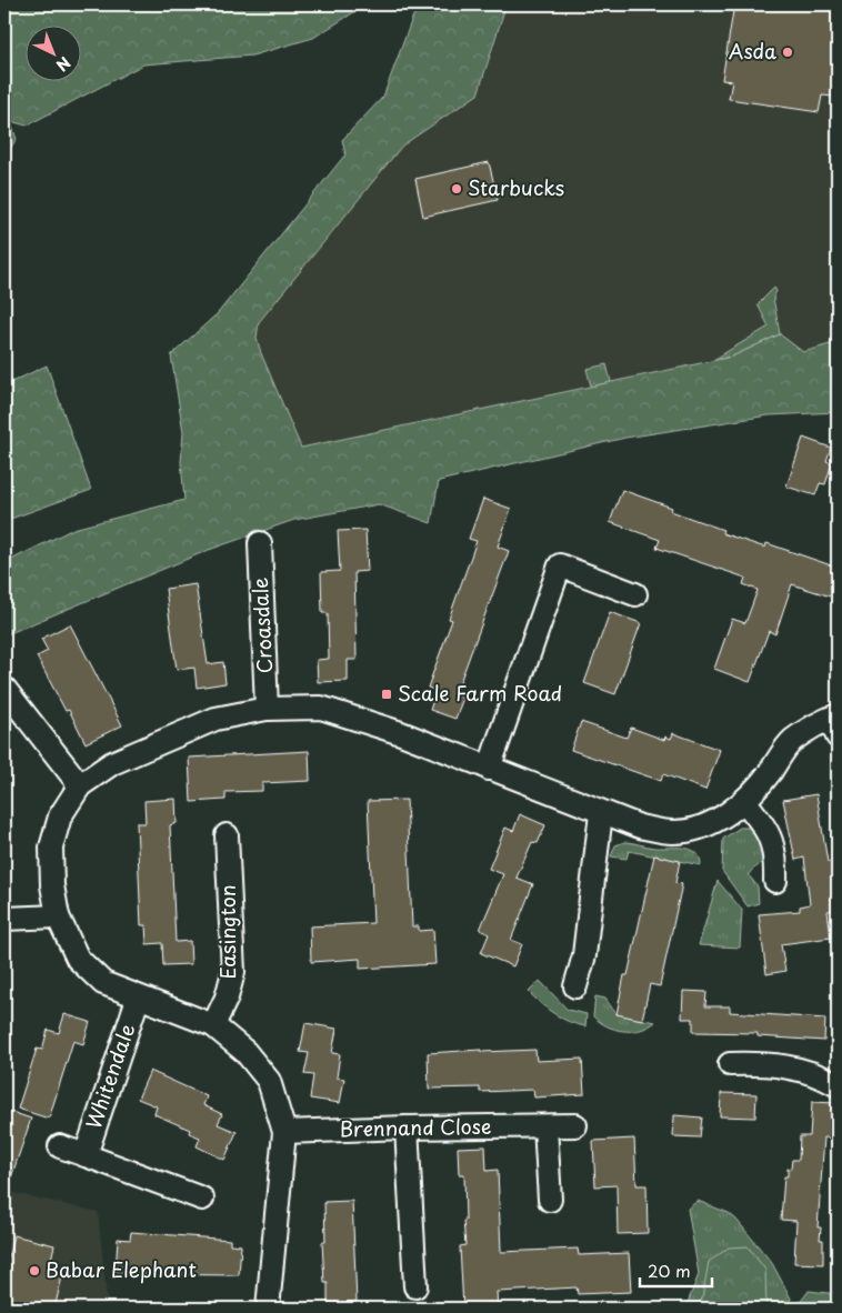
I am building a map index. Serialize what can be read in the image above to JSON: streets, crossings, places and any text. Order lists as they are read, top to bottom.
{
  "streets": {
    "street": [
      "Croasdale",
      "Easington",
      "Whitendale",
      "Brennand Close"
    ]
  },
  "places": {
    "other": ["Asda", "Starbucks", "Babar Elephant"],
    "transit": ["Scale Farm Road"]
  },
  "scale_bar": "20 m",
  "north": "bottom right"
}
